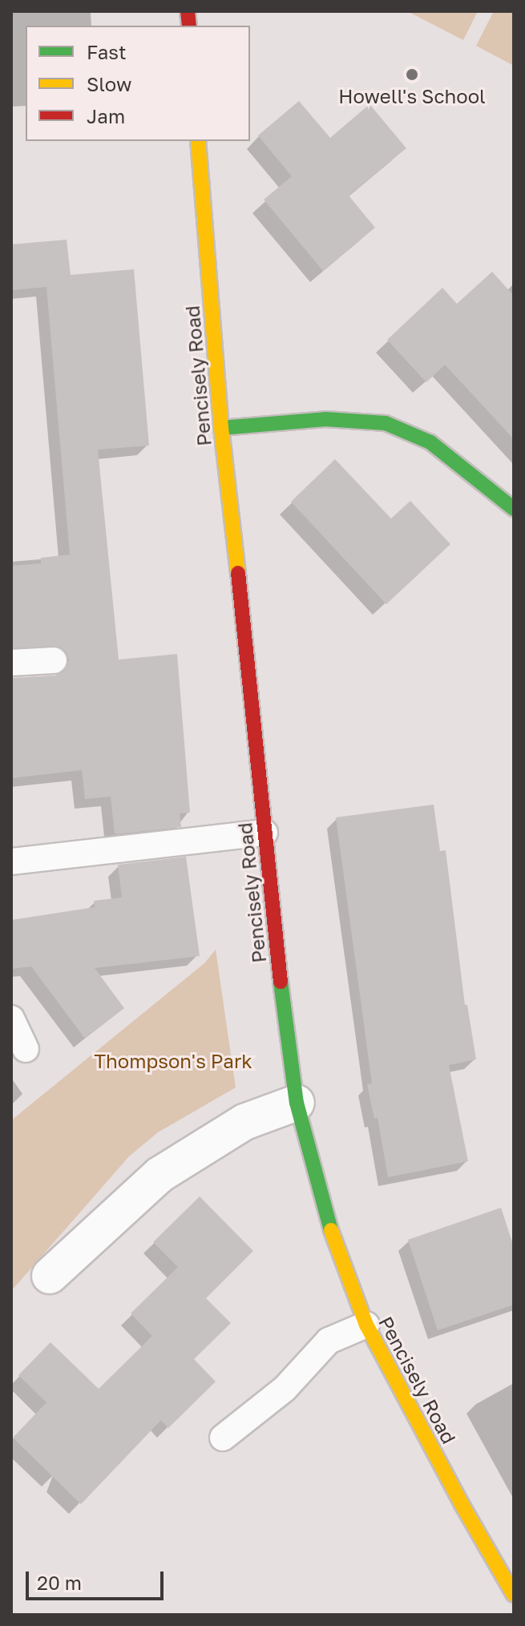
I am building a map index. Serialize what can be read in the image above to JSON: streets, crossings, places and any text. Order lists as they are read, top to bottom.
{
  "streets": {
    "main road": ["Pencisely Road"]
  },
  "parks": ["Thompson's Park"],
  "places": ["Howell's School"],
  "legend": ["Fast", "Slow", "Jam"],
  "scale_bar": "20 m"
}
